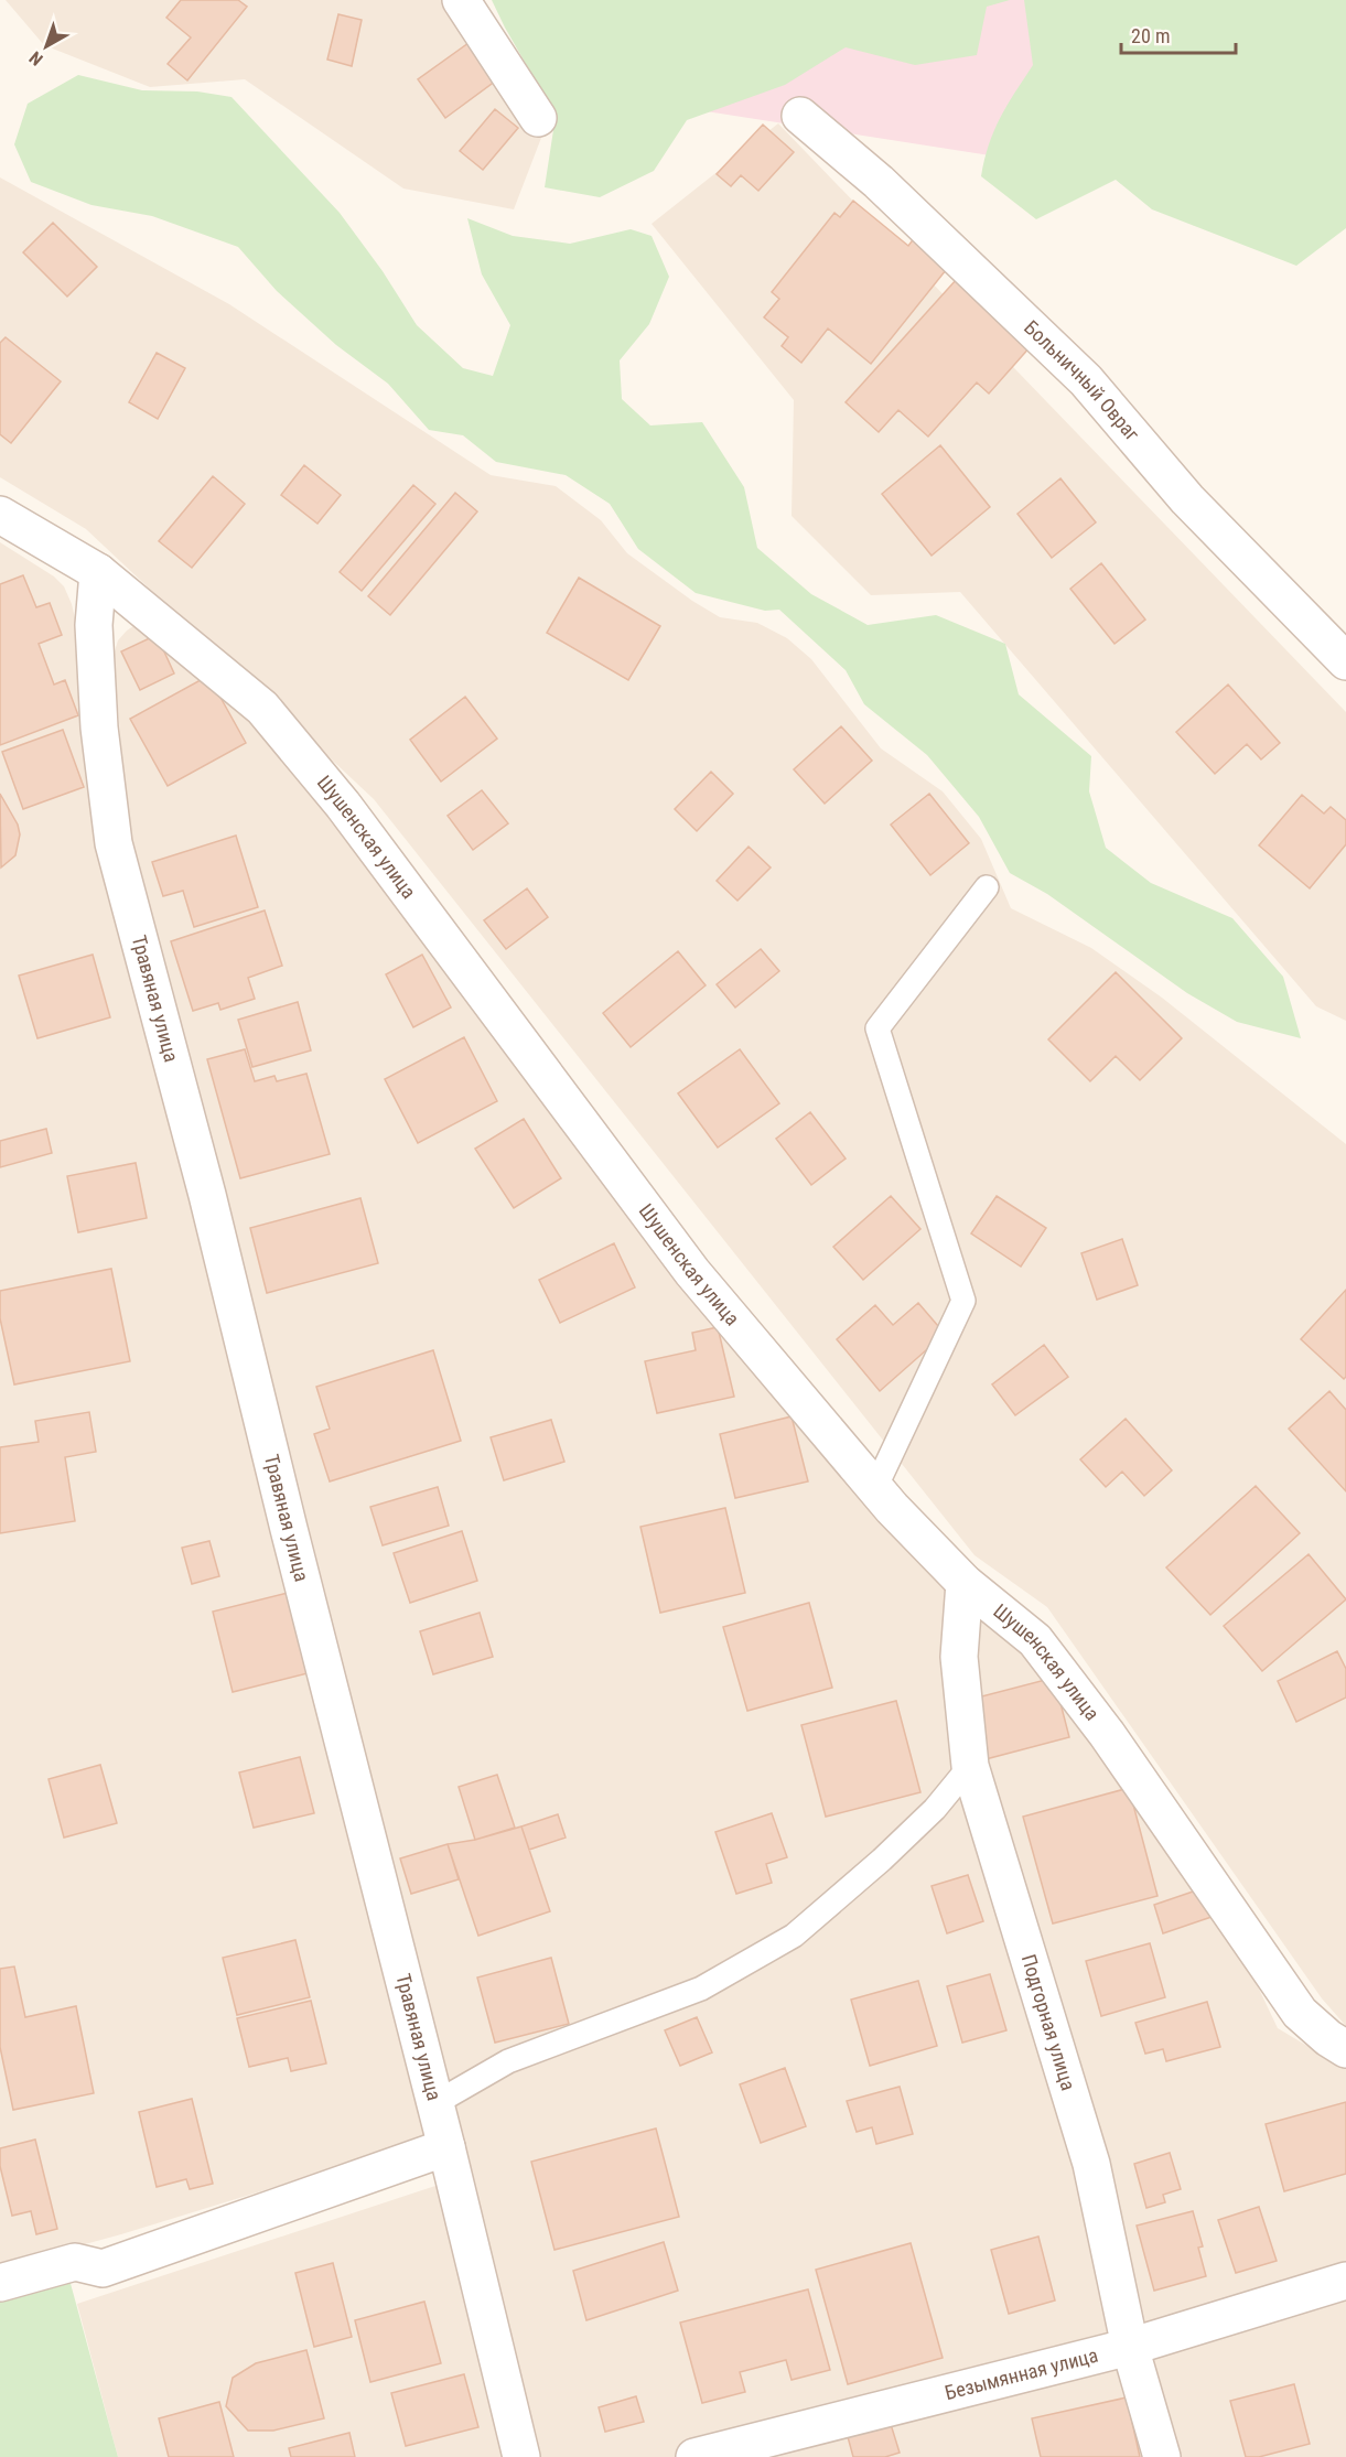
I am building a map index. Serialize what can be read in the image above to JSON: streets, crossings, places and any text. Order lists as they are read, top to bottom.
{
  "streets": {
    "street": [
      "Больничный Овраг",
      "Шушенская улица",
      "Травяная улица",
      "Подгорная улица",
      "Безымянная улица"
    ]
  },
  "crossings": [
    ["Шушенская улица", "Травяная улица"],
    ["Шушенская улица", "Подгорная улица"],
    ["Подгорная улица", "Безымянная улица"]
  ],
  "scale_bar": "20 m",
  "north": "bottom left"
}
